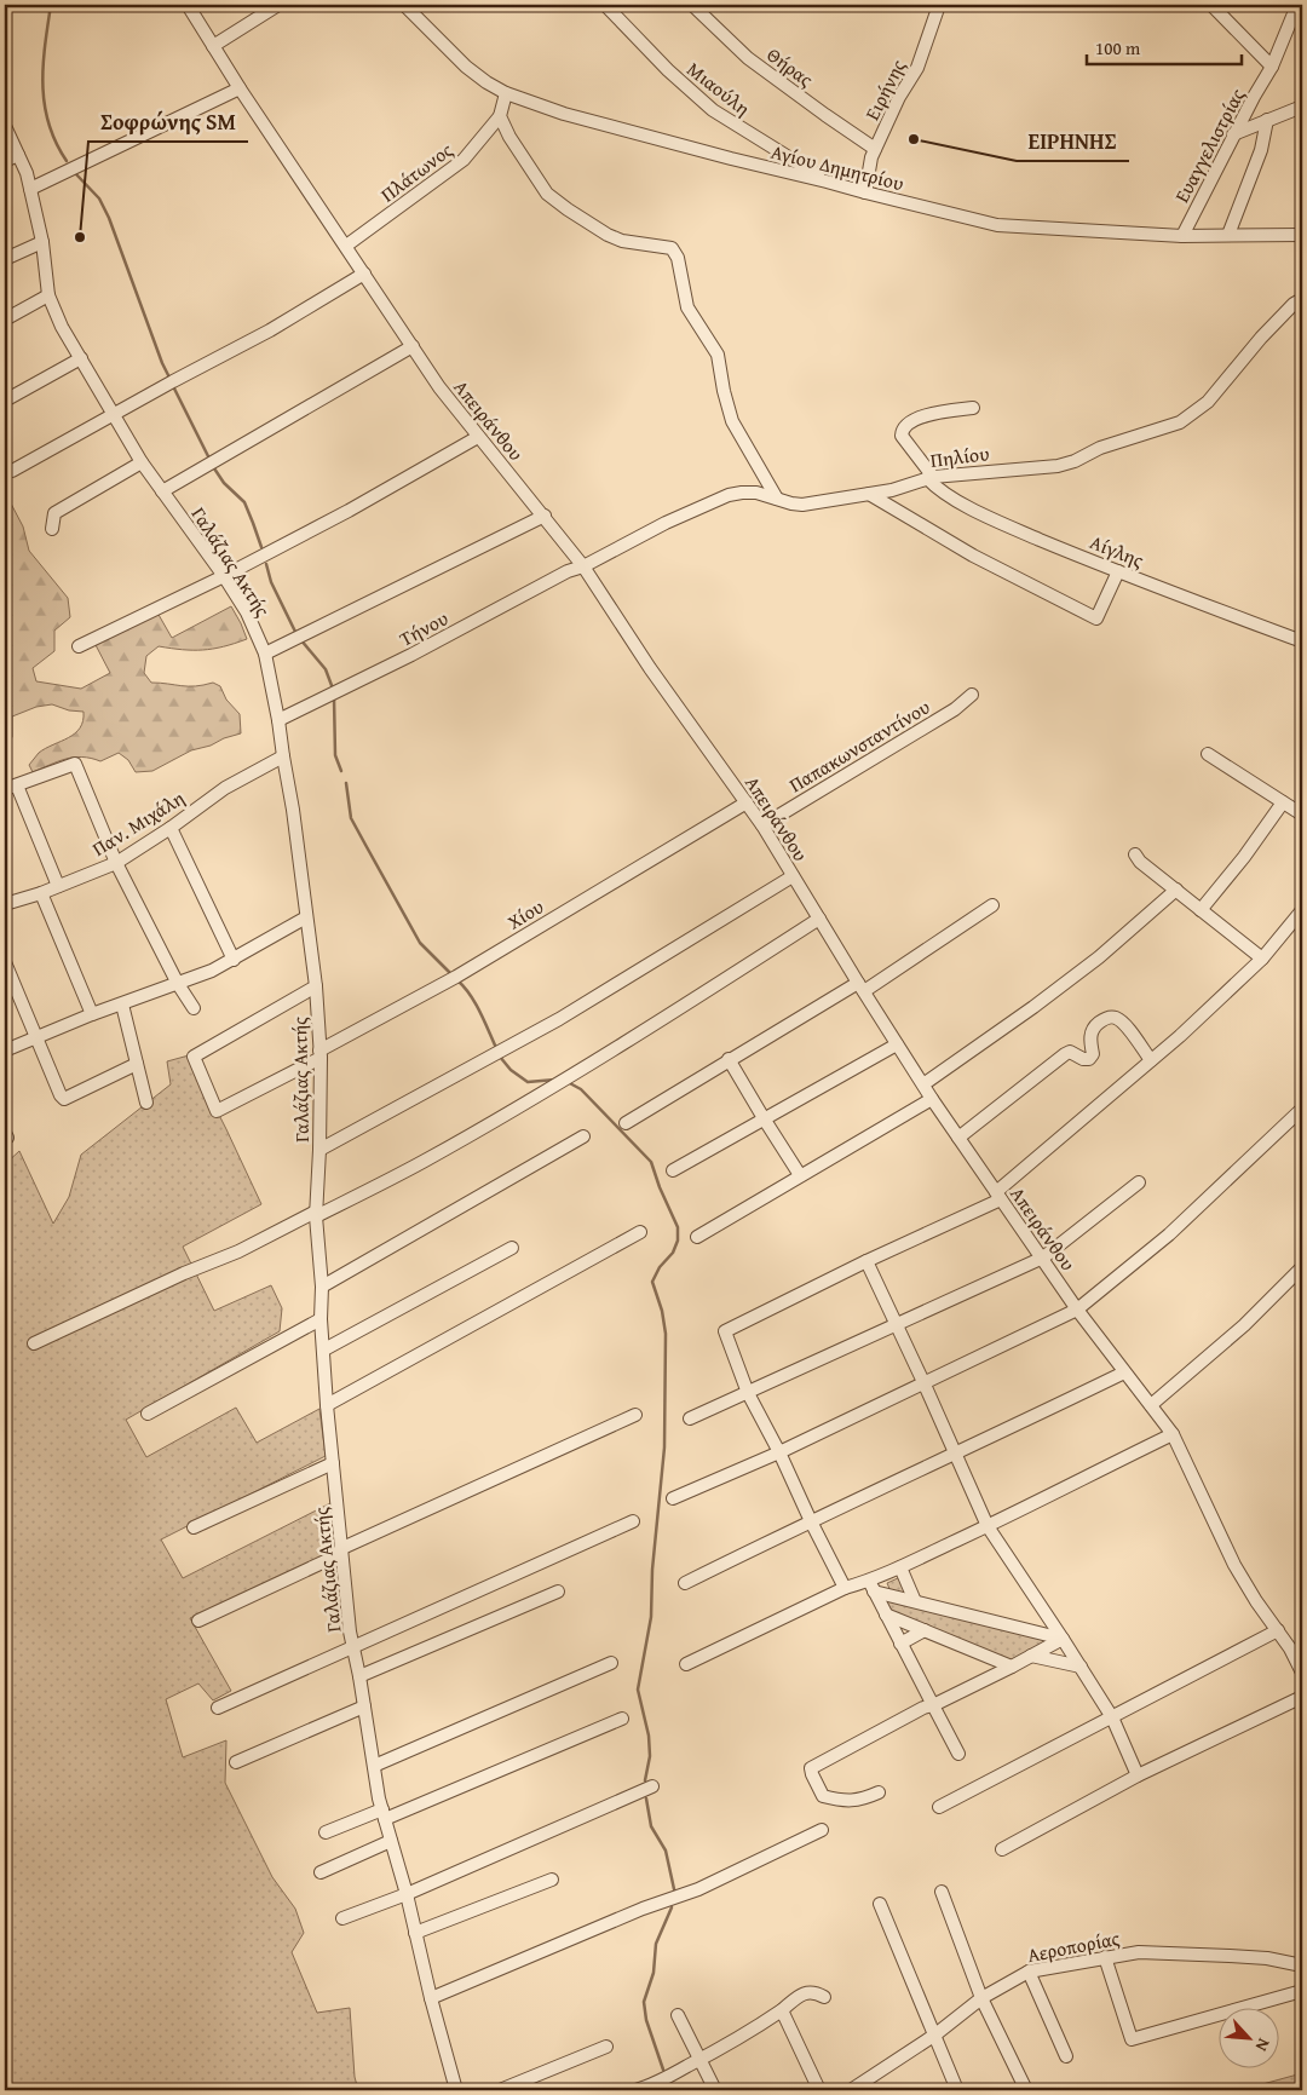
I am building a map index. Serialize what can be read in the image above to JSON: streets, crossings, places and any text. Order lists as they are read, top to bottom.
{
  "streets": {
    "street": [
      "Θήρας",
      "Μιαούλη",
      "Ειρήνης",
      "Ευαγγελιστρίας",
      "Αγίου Δημητρίου",
      "Πλάτωνος",
      "Απειράνθου",
      "Πηλίου",
      "Αίγλης",
      "Γαλάζιας Ακτής",
      "Τήνου",
      "Παπακωνσταντίνου",
      "Παν. Μιχάλη",
      "Χίου",
      "Αεροπορίας"
    ]
  },
  "crossings": [
    ["Θήρας", "Ειρήνης"],
    ["Μιαούλη", "Αγίου Δημητρίου"],
    ["Ειρήνης", "Αγίου Δημητρίου"],
    ["Ευαγγελιστρίας", "Αγίου Δημητρίου"],
    ["Πλάτωνος", "Απειράνθου"],
    ["Απειράνθου", "Πηλίου"],
    ["Απειράνθου", "Τήνου"],
    ["Απειράνθου", "Παπακωνσταντίνου"],
    ["Απειράνθου", "Χίου"],
    ["Πηλίου", "Αίγλης"],
    ["Πηλίου", "Τήνου"],
    ["Γαλάζιας Ακτής", "Τήνου"],
    ["Γαλάζιας Ακτής", "Παν. Μιχάλη"],
    ["Γαλάζιας Ακτής", "Χίου"]
  ],
  "places": ["ΕΙΡΗΝΗΣ", "Σοφρώνης SM"],
  "scale_bar": "100 m",
  "north": "bottom right"
}
